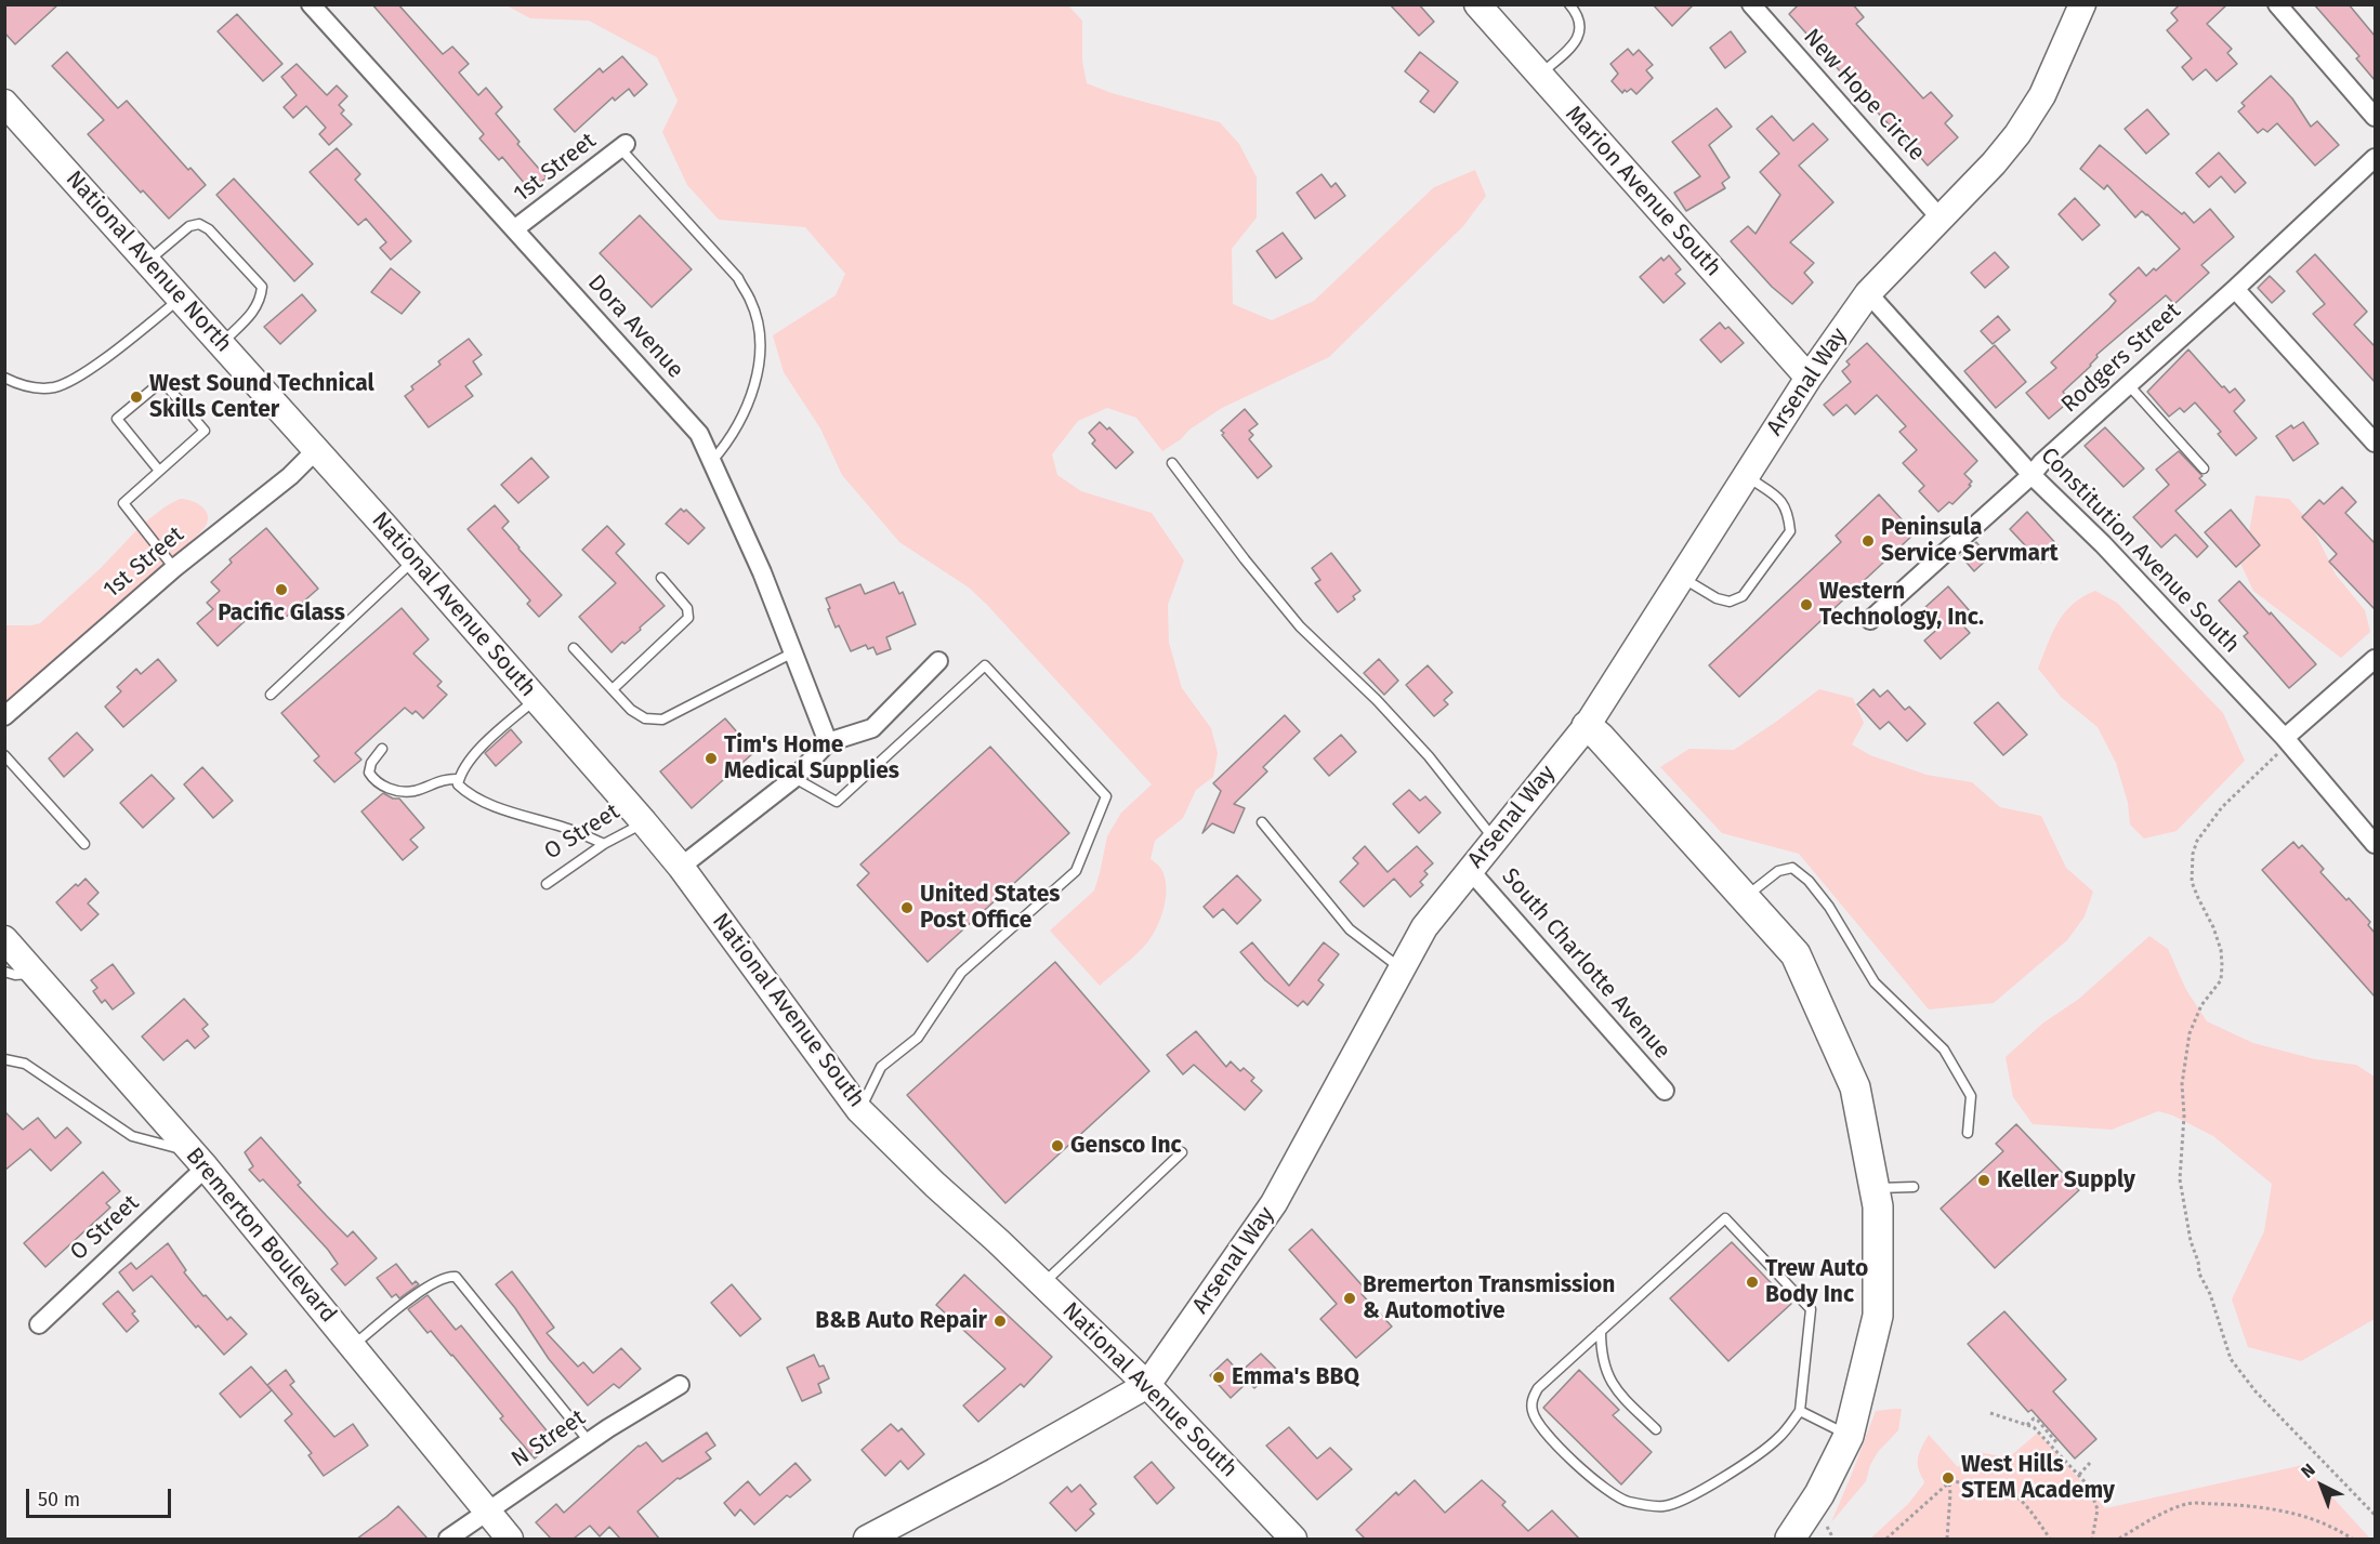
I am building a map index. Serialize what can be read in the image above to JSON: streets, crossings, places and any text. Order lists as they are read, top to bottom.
{
  "streets": {
    "main road": [
      "Marion Avenue South",
      "National Avenue North",
      "Arsenal Way",
      "National Avenue South",
      "Bremerton Boulevard"
    ],
    "street": [
      "New Hope Circle",
      "1st Street",
      "Dora Avenue",
      "Rodgers Street",
      "Constitution Avenue South",
      "O Street",
      "South Charlotte Avenue",
      "N Street"
    ]
  },
  "crossings": [
    ["New Hope Circle", "Arsenal Way"],
    ["1st Street", "National Avenue North"],
    ["1st Street", "Dora Avenue"],
    ["1st Street", "National Avenue South"],
    ["Marion Avenue South", "Arsenal Way"],
    ["National Avenue North", "National Avenue South"],
    ["Rodgers Street", "Constitution Avenue South"],
    ["Arsenal Way", "Constitution Avenue South"],
    ["Arsenal Way", "National Avenue South"],
    ["Arsenal Way", "South Charlotte Avenue"],
    ["National Avenue South", "O Street"],
    ["O Street", "Bremerton Boulevard"],
    ["Bremerton Boulevard", "N Street"]
  ],
  "places": [
    "West Sound Technical Skills Center",
    "Peninsula Service Servmart",
    "Pacific Glass",
    "Western Technology, Inc.",
    "Tim's Home Medical Supplies",
    "United States Post Office",
    "Gensco Inc",
    "Keller Supply",
    "Trew Auto Body Inc",
    "Bremerton Transmission & Automotive",
    "B&B Auto Repair",
    "Emma's BBQ",
    "West Hills STEM Academy"
  ],
  "scale_bar": "50 m",
  "north": "top left"
}
